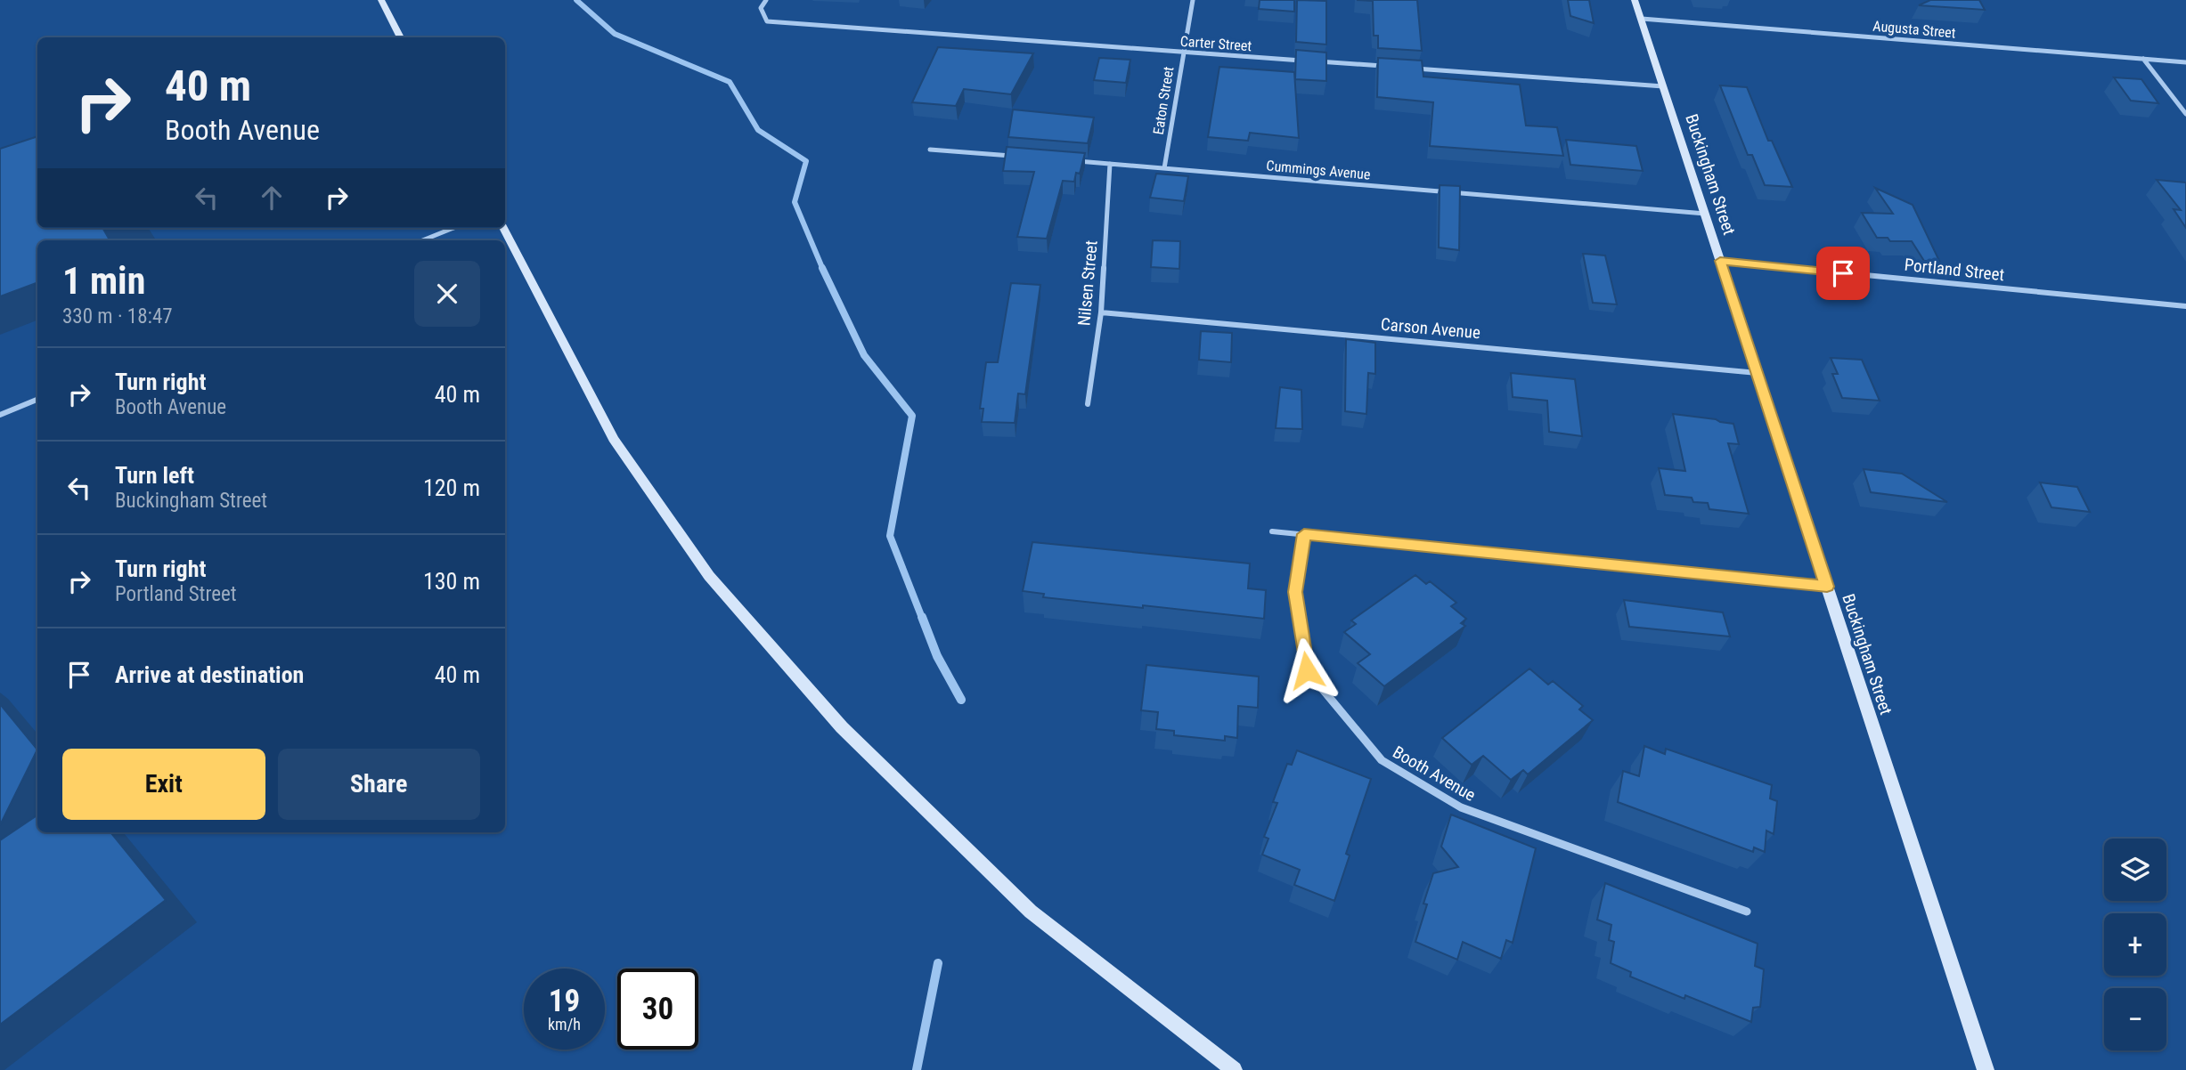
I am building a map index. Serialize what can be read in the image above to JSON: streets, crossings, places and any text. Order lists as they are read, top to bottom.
{
  "streets": {
    "main road": ["Buckingham Street"],
    "street": [
      "Augusta Street",
      "Carter Street",
      "Eaton Street",
      "Cummings Avenue",
      "Portland Street",
      "Nilsen Street",
      "Carson Avenue",
      "Booth Avenue"
    ]
  },
  "crossings": [
    ["Augusta Street", "Buckingham Street"],
    ["Carter Street", "Eaton Street"],
    ["Eaton Street", "Cummings Avenue"],
    ["Cummings Avenue", "Buckingham Street"],
    ["Cummings Avenue", "Nilsen Street"],
    ["Buckingham Street", "Portland Street"],
    ["Buckingham Street", "Carson Avenue"],
    ["Nilsen Street", "Carson Avenue"]
  ],
  "page": {
    "turn": ["40 m", "Booth Avenue"],
    "heading": ["1 min", "330 m · 18:47"],
    "list": [
      {
        "name": "Turn right",
        "note": "Booth Avenue",
        "value": "40 m"
      },
      {
        "name": "Turn left",
        "note": "Buckingham Street",
        "value": "120 m"
      },
      {
        "name": "Turn right",
        "note": "Portland Street",
        "value": "130 m"
      },
      {
        "name": "Arrive at destination",
        "value": "40 m"
      }
    ],
    "buttons": ["Exit", "Share"],
    "map_buttons": ["+", "−"],
    "speed": "19 km/h",
    "limit": "30"
  }
}
